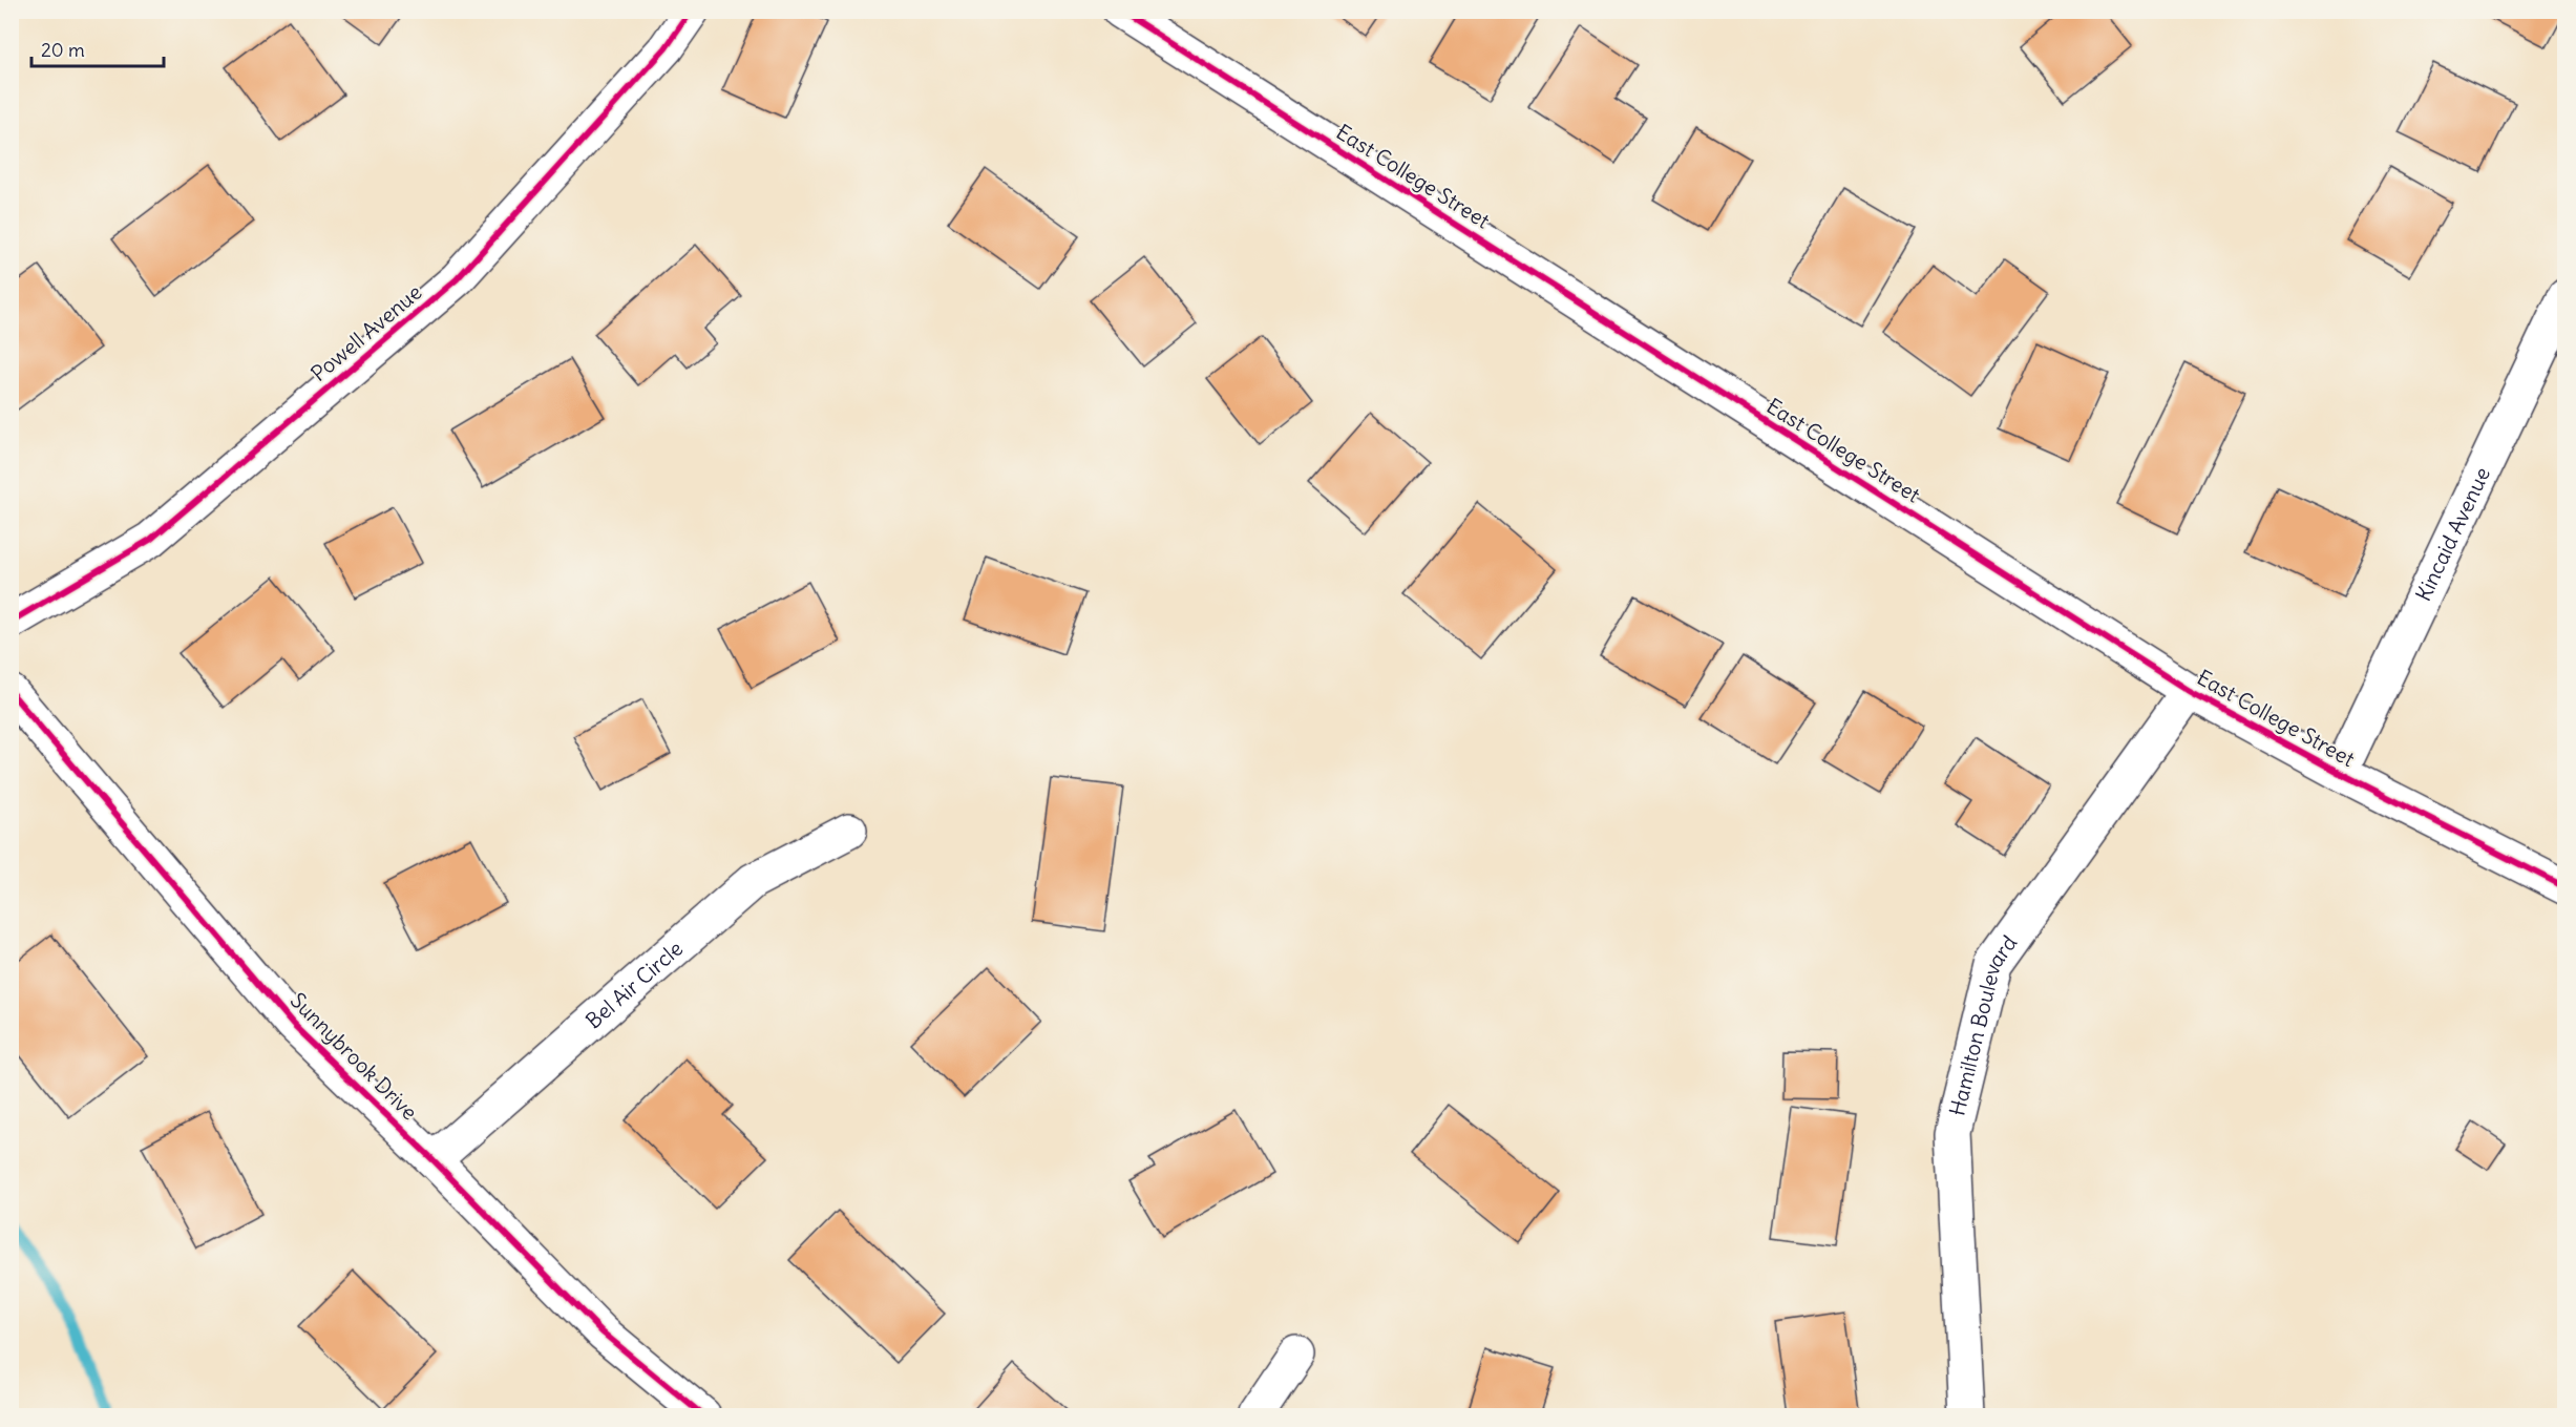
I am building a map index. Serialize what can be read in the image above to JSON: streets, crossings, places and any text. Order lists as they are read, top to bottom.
{
  "streets": {
    "street": [
      "East College Street",
      "Powell Avenue",
      "Kincaid Avenue",
      "Bel Air Circle",
      "Hamilton Boulevard",
      "Sunnybrook Drive"
    ]
  },
  "crossings": [
    ["East College Street", "Kincaid Avenue"],
    ["East College Street", "Hamilton Boulevard"],
    ["Bel Air Circle", "Sunnybrook Drive"]
  ],
  "scale_bar": "20 m"
}
